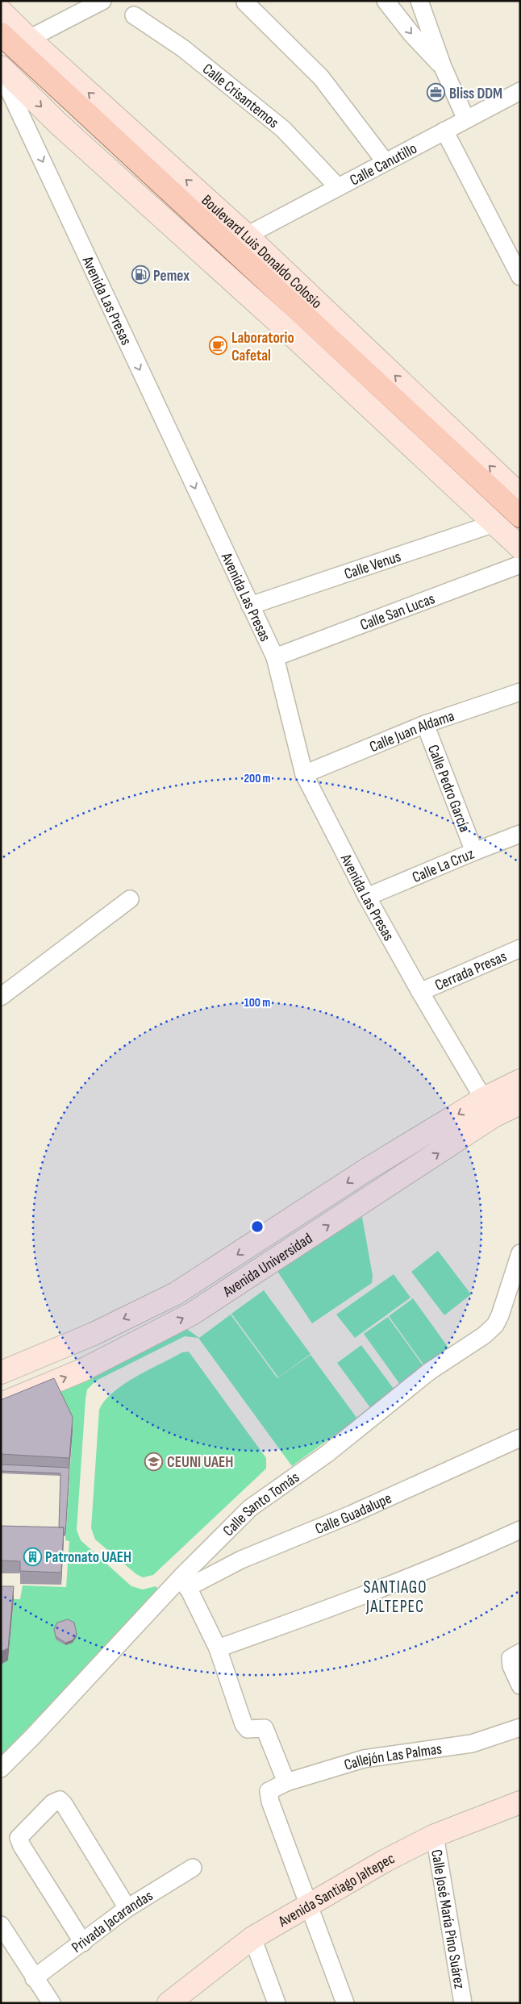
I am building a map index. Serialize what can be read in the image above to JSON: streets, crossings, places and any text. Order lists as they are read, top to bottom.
{
  "streets": {
    "street": [
      "Calle Crisantemos",
      "Calle Canutillo",
      "Boulevard Luis Donaldo Colosio",
      "Avenida Las Presas",
      "Calle Venus",
      "Calle San Lucas",
      "Calle Juan Aldama",
      "Calle Pedro García",
      "Calle La Cruz",
      "Cerrada Presas",
      "Avenida Universidad",
      "Calle Santo Tomás",
      "Calle Guadalupe",
      "Callejón Las Palmas",
      "Avenida Santiago Jaltepec",
      "Calle José María Pino Suárez",
      "Privada Jacarandas"
    ]
  },
  "crossings": [
    ["Calle Crisantemos", "Calle Canutillo"],
    ["Calle Canutillo", "Boulevard Luis Donaldo Colosio"],
    ["Avenida Las Presas", "Calle Venus"],
    ["Avenida Las Presas", "Calle San Lucas"],
    ["Avenida Las Presas", "Calle Juan Aldama"],
    ["Avenida Las Presas", "Calle La Cruz"],
    ["Avenida Las Presas", "Cerrada Presas"],
    ["Avenida Las Presas", "Avenida Universidad"],
    ["Calle Juan Aldama", "Calle Pedro García"],
    ["Calle Pedro García", "Calle La Cruz"],
    ["Calle Santo Tomás", "Calle Guadalupe"],
    ["Callejón Las Palmas", "Avenida Santiago Jaltepec"],
    ["Avenida Santiago Jaltepec", "Calle José María Pino Suárez"]
  ],
  "districts": ["SANTIAGO JALTEPEC"],
  "places": {
    "office": ["Bliss DDM"],
    "fuel station": ["Pemex"],
    "cafe": ["Laboratorio Cafetal"],
    "school or university": ["CEUNI UAEH"],
    "building": ["Patronato UAEH"]
  },
  "rings": ["200 m", "100 m"]
}
